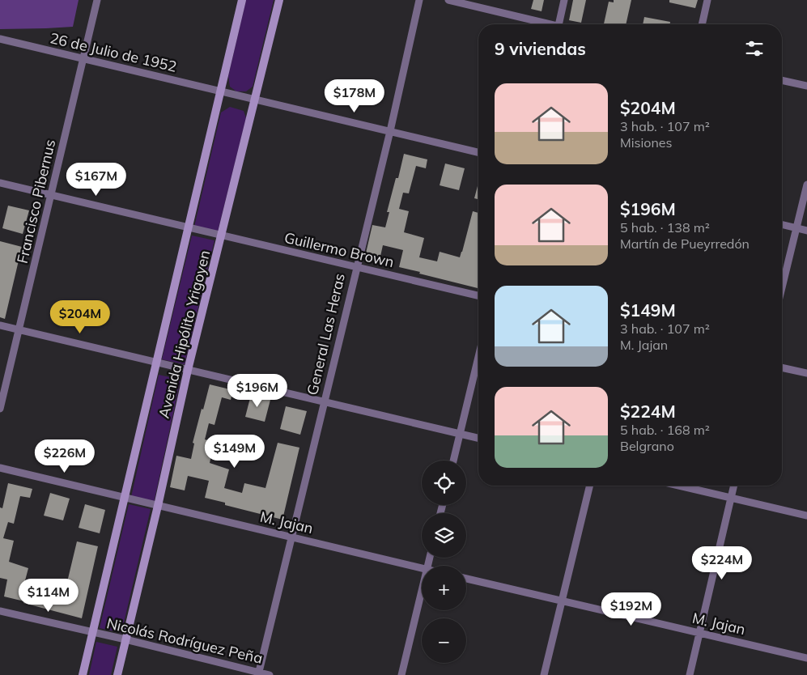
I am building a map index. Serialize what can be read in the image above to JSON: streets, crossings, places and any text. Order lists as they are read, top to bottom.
{
  "streets": {
    "main road": ["Avenida Hipólito Yrigoyen"],
    "street": [
      "26 de Julio de 1952",
      "Francisco Pibernus",
      "Guillermo Brown",
      "General Las Heras",
      "M. Jajan",
      "Nicolás Rodríguez Peña"
    ]
  },
  "crossings": [
    ["26 de Julio de 1952", "Francisco Pibernus"],
    ["26 de Julio de 1952", "Avenida Hipólito Yrigoyen"],
    ["26 de Julio de 1952", "General Las Heras"],
    ["Francisco Pibernus", "Guillermo Brown"],
    ["Guillermo Brown", "Avenida Hipólito Yrigoyen"],
    ["Guillermo Brown", "General Las Heras"],
    ["Avenida Hipólito Yrigoyen", "M. Jajan"],
    ["Avenida Hipólito Yrigoyen", "Nicolás Rodríguez Peña"],
    ["General Las Heras", "M. Jajan"],
    ["General Las Heras", "Nicolás Rodríguez Peña"]
  ],
  "page": {
    "heading": "9 viviendas",
    "list": [
      {
        "name": "$204M",
        "note": "3 hab. · 107 m² · Misiones"
      },
      {
        "name": "$196M",
        "note": "5 hab. · 138 m² · Martín de Pueyrredón"
      },
      {
        "name": "$149M",
        "note": "3 hab. · 107 m² · M. Jajan"
      },
      {
        "name": "$224M",
        "note": "5 hab. · 168 m² · Belgrano"
      }
    ],
    "price": [
      "$178M",
      "$167M",
      "$204M",
      "$196M",
      "$149M",
      "$226M",
      "$224M",
      "$114M",
      "$192M"
    ],
    "map_buttons": ["+", "−"]
  }
}
